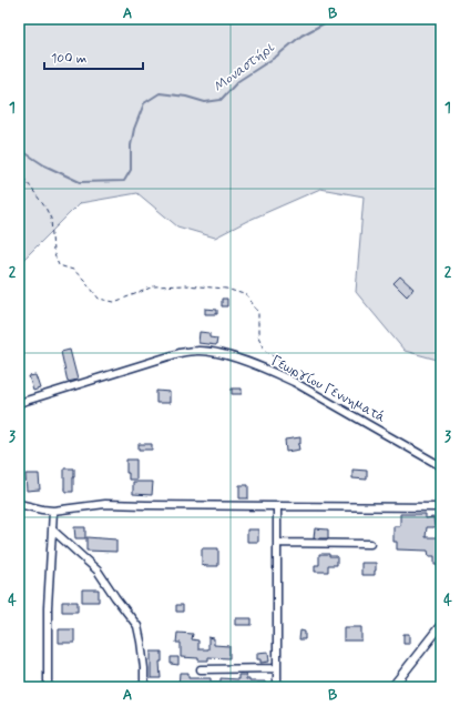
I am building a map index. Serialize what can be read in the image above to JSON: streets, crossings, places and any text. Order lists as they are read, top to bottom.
{
  "streets": {
    "street": ["Γεωργίου Γεννηματά"]
  },
  "water": ["Μοναστήρι"],
  "scale_bar": "100 m",
  "grid": {
    "columns": ["A", "B"],
    "rows": [
      "1",
      "2",
      "3",
      "4"
    ]
  }
}
